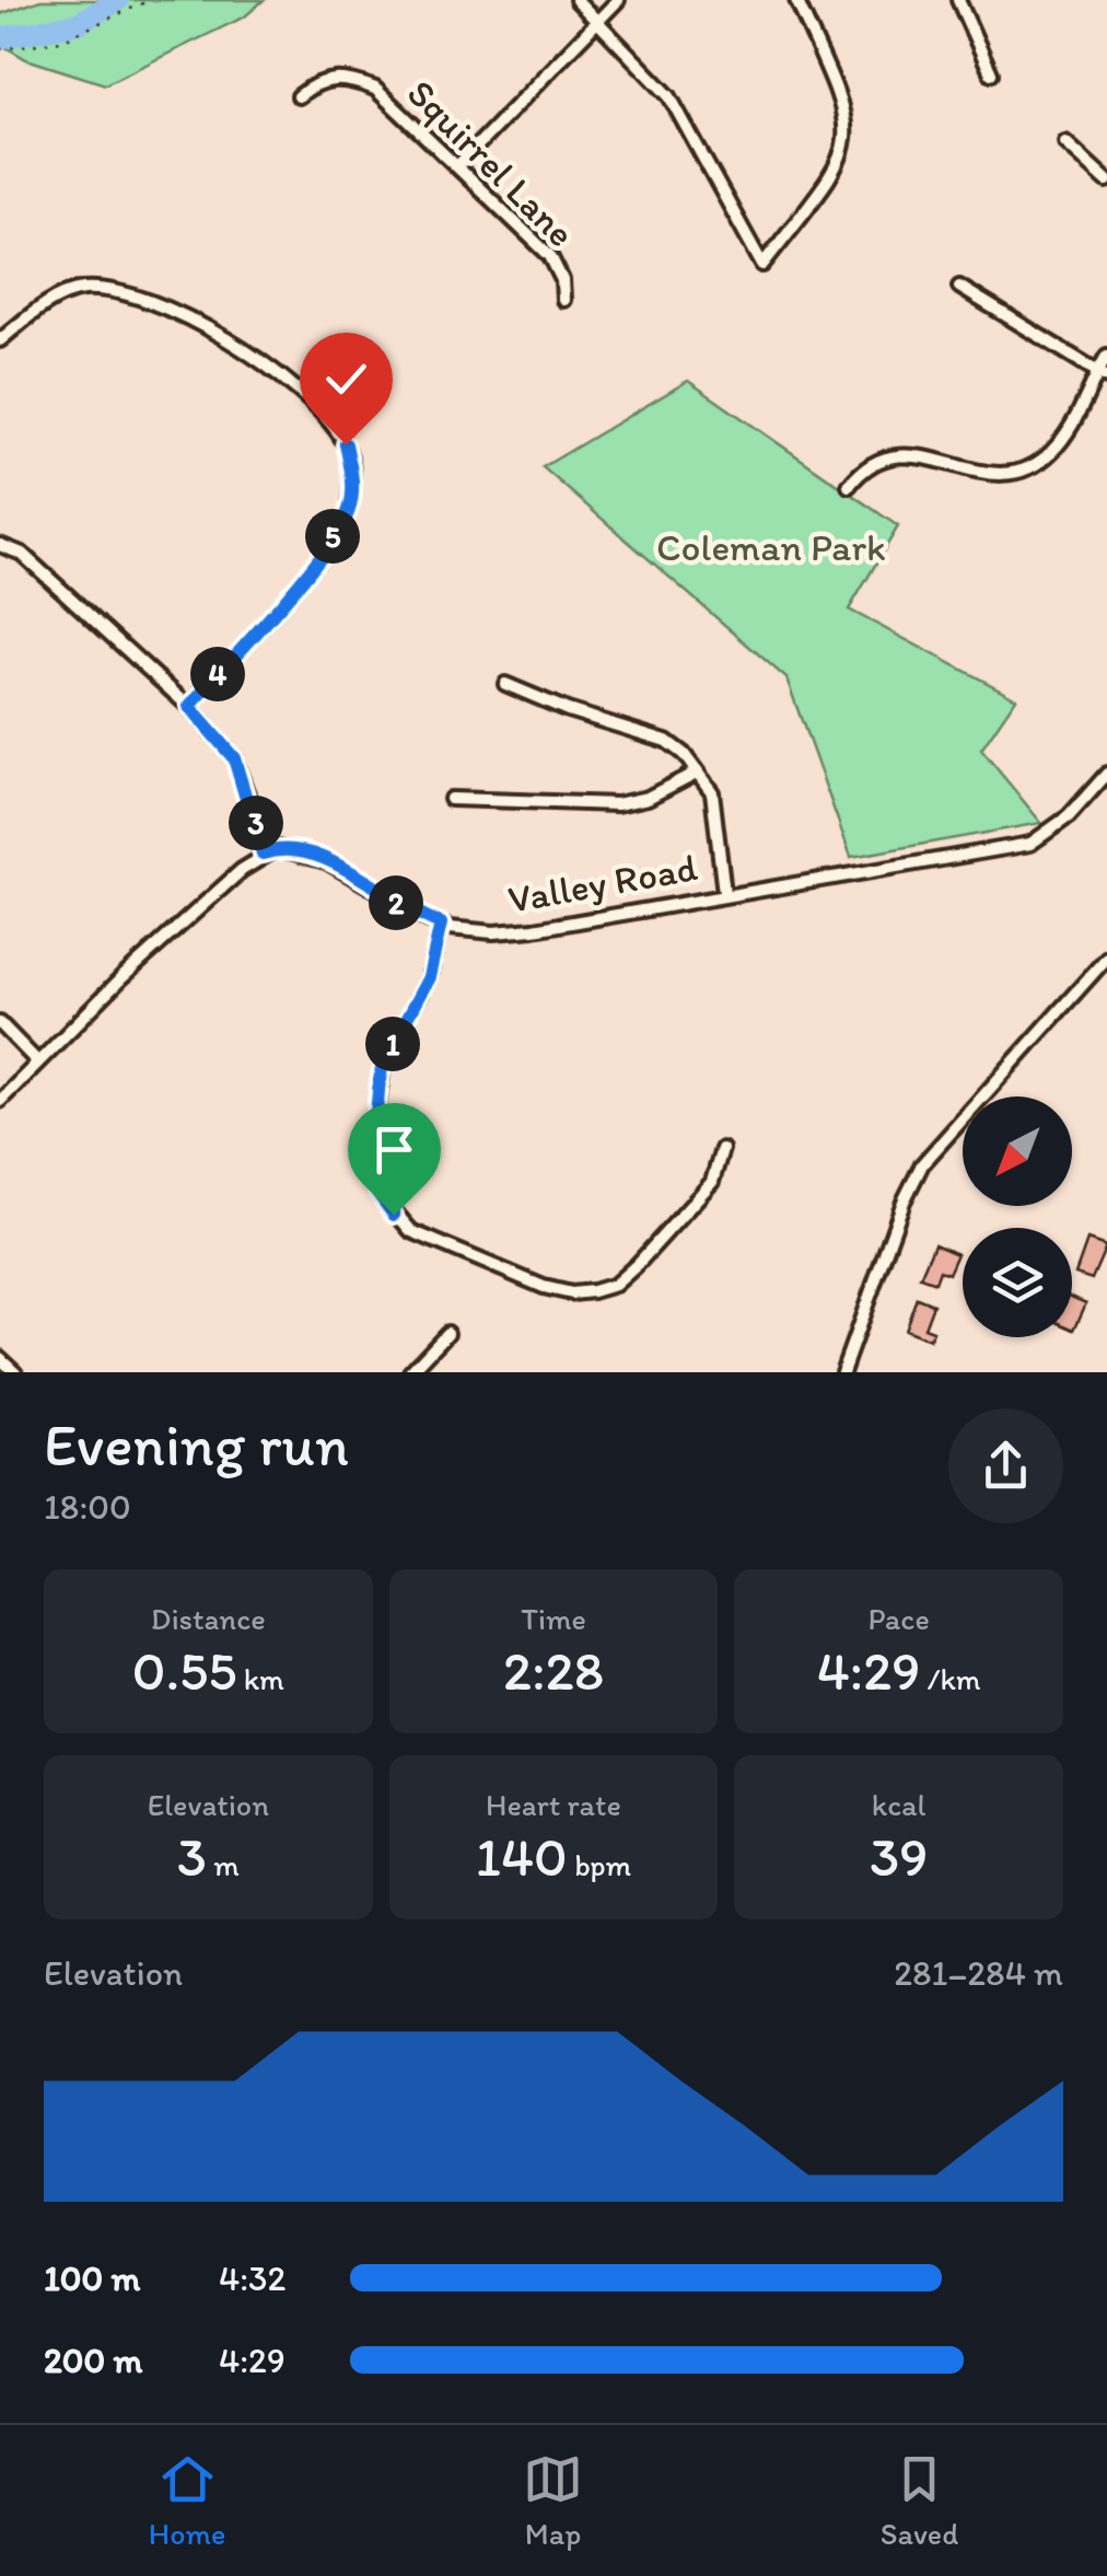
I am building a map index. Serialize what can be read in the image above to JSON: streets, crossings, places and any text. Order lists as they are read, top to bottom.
{
  "streets": {
    "street": ["Squirrel Lane", "Valley Road"]
  },
  "parks": ["Coleman Park"],
  "north": "bottom left",
  "page": {
    "pins": [
      "5",
      "4",
      "3",
      "2",
      "1"
    ],
    "heading": ["Evening run", "18:00"],
    "stats": [
      ["Distance", "0.55 km"],
      ["Time", "2:28"],
      ["Pace", "4:29 /km"],
      ["Elevation", "3 m"],
      ["Heart rate", "140 bpm"],
      ["kcal", "39"]
    ],
    "chart": ["Elevation", "281–284 m"],
    "list": [
      {
        "name": "100 m",
        "note": "4:32"
      },
      {
        "name": "200 m",
        "note": "4:29"
      }
    ],
    "tabs": ["Home", "Map", "Saved"]
  }
}
